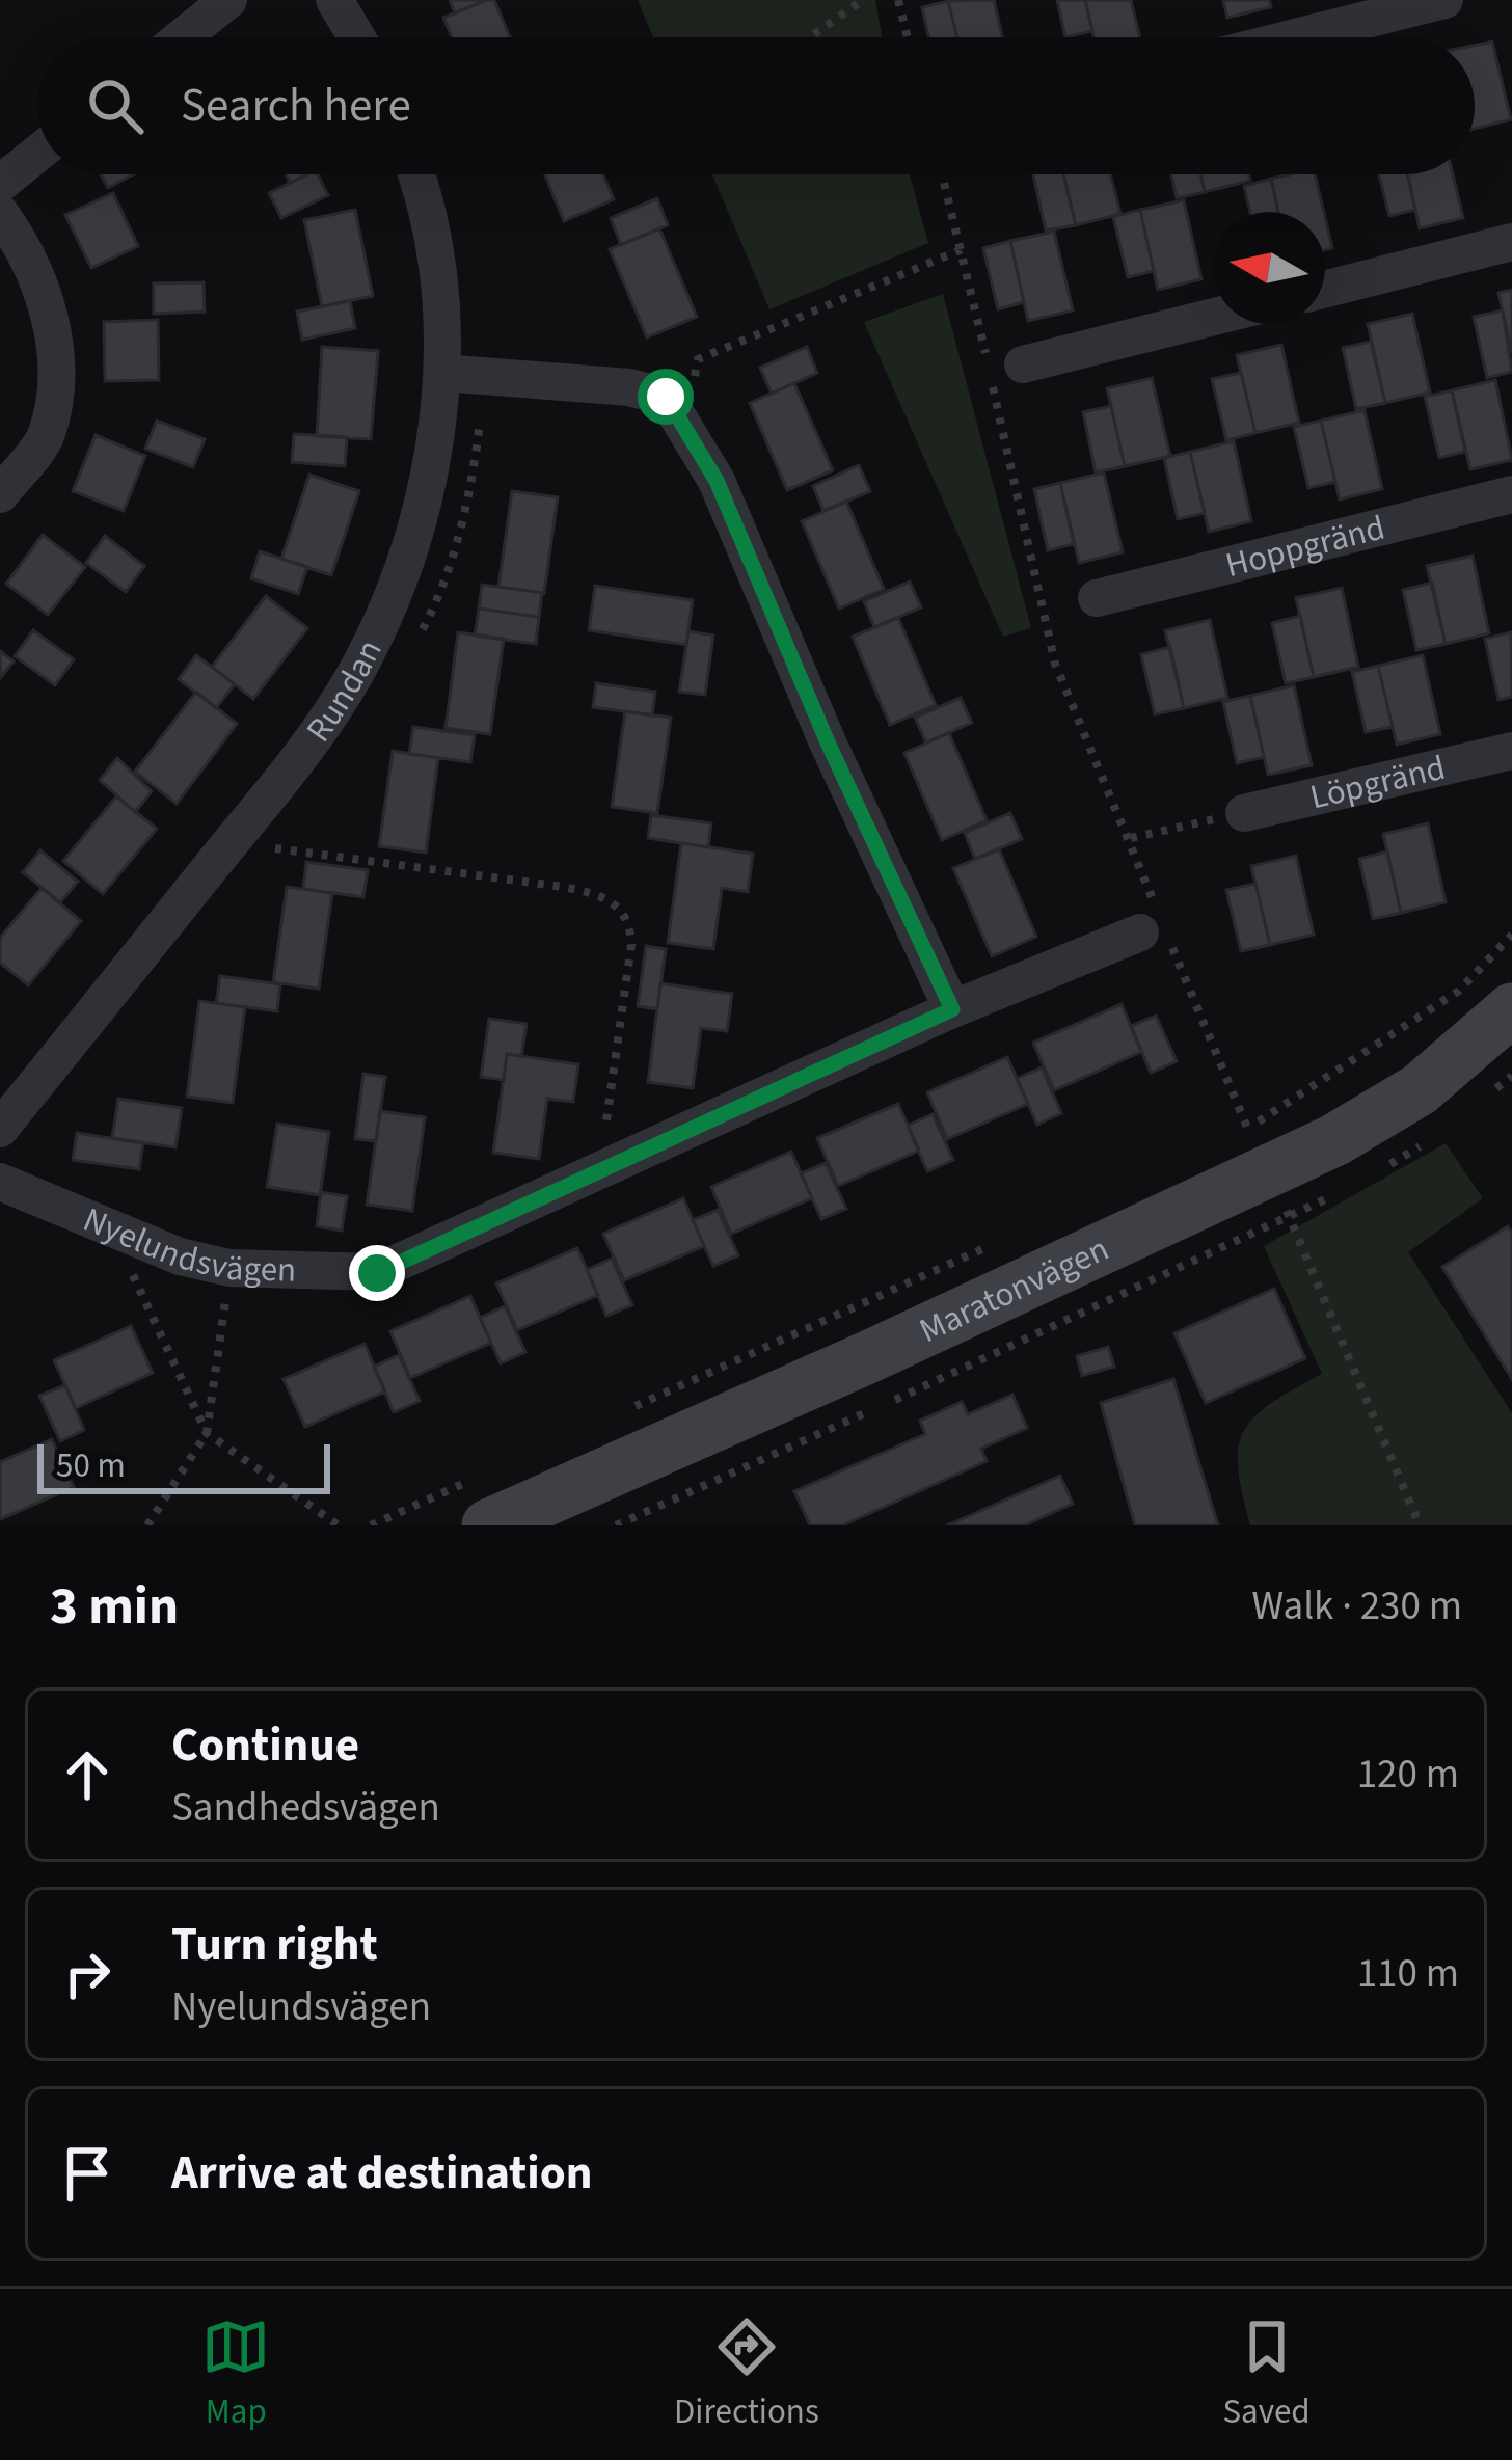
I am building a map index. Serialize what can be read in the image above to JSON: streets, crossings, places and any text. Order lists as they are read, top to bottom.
{
  "streets": {
    "street": [
      "Hoppgränd",
      "Rundan",
      "Löpgränd",
      "Nyelundsvägen",
      "Maratonvägen"
    ]
  },
  "scale_bar": "50 m",
  "north": "left",
  "page": {
    "search": "Search here",
    "scale": "50 m",
    "heading": ["3 min", "Walk · 230 m"],
    "list": [
      ["Continue", "Sandhedsvägen", "120 m"],
      ["Turn right", "Nyelundsvägen", "110 m"],
      "Arrive at destination"
    ],
    "nav": ["Map", "Directions", "Saved"]
  }
}
